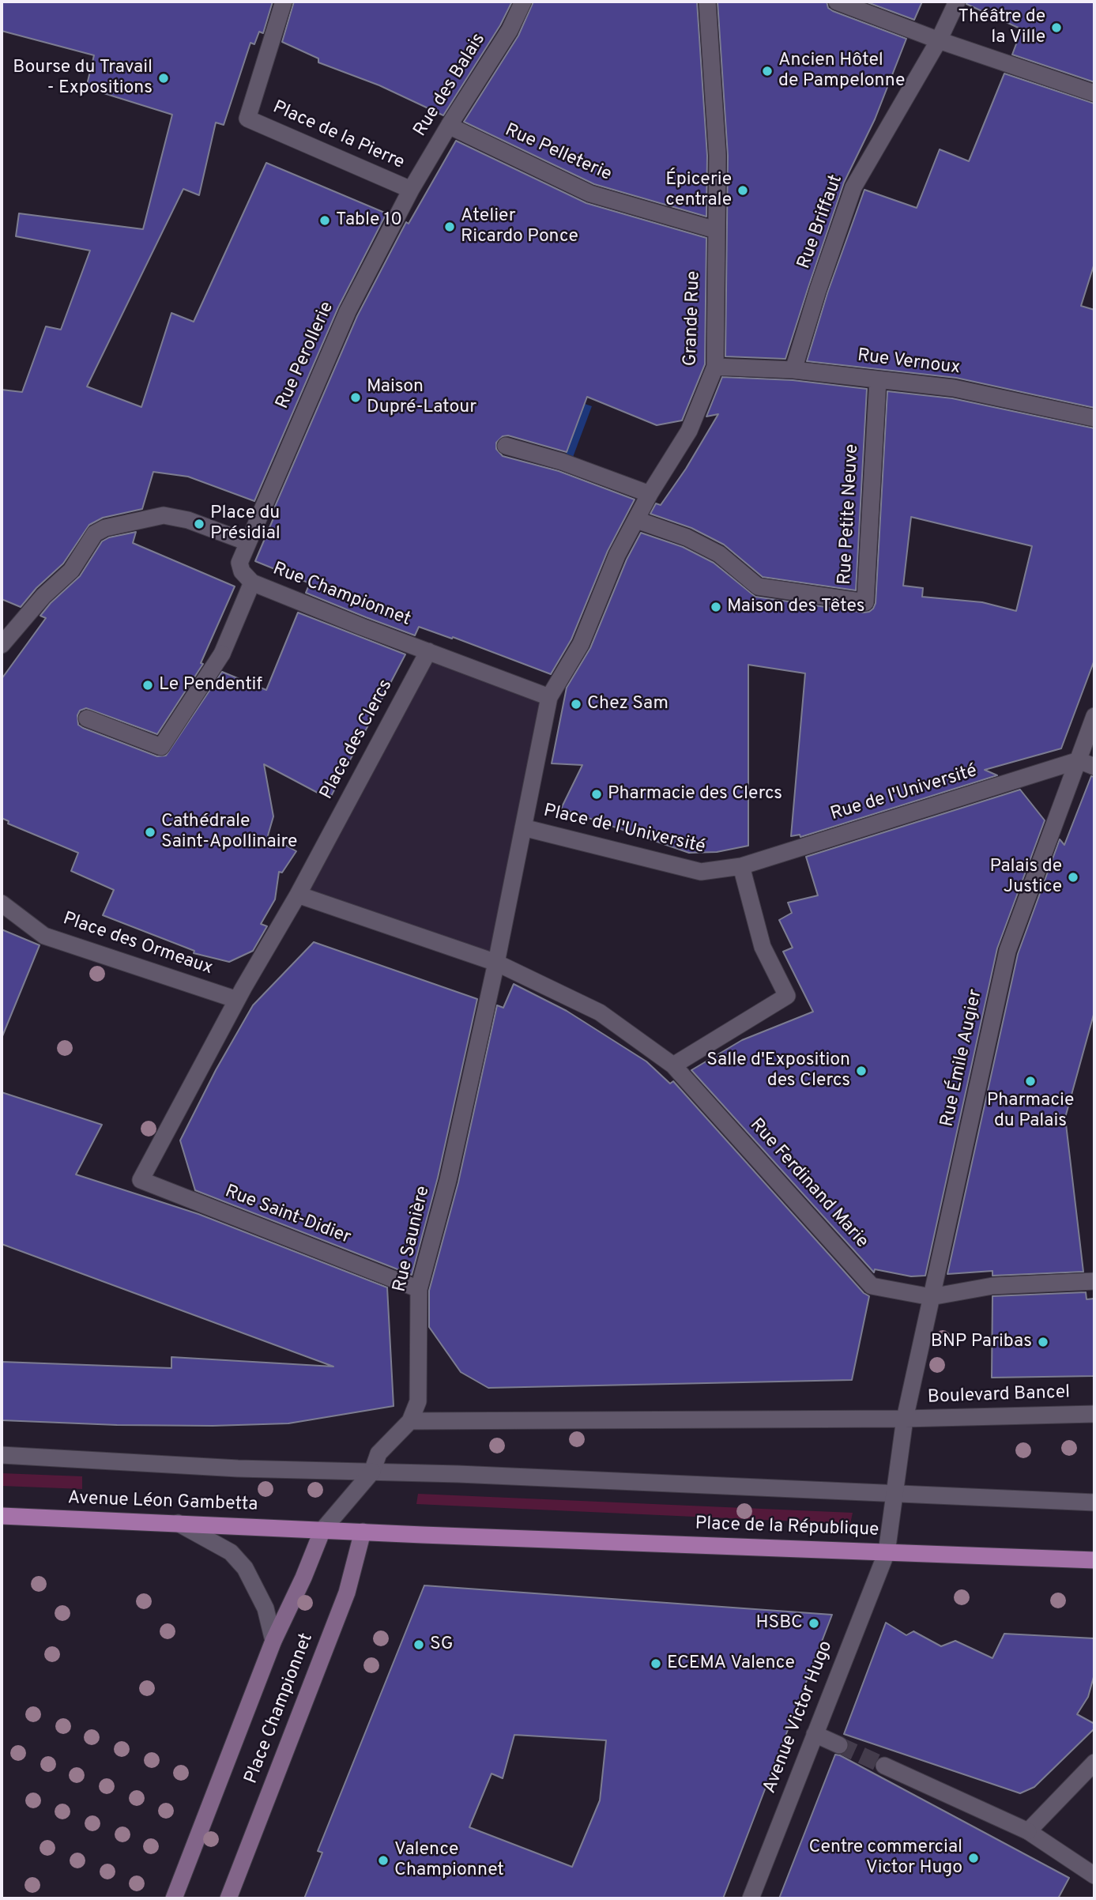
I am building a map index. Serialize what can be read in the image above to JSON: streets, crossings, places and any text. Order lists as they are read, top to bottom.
{
  "streets": {
    "main road": ["Avenue Léon Gambetta", "Place de la République", "Place Championnet"],
    "street": [
      "Rue des Balais",
      "Place de la Pierre",
      "Rue Pelleterie",
      "Rue Briffaut",
      "Grande Rue",
      "Rue Perollerie",
      "Rue Vernoux",
      "Rue Petite Neuve",
      "Rue Championnet",
      "Place des Clercs",
      "Rue de l'Université",
      "Place de l'Université",
      "Place des Ormeaux",
      "Rue Émile Augier",
      "Rue Ferdinand Marie",
      "Rue Saint-Didier",
      "Rue Saunière",
      "Boulevard Bancel",
      "Avenue Victor Hugo"
    ]
  },
  "crossings": [
    ["Rue des Balais", "Place de la Pierre"],
    ["Rue des Balais", "Rue Pelleterie"],
    ["Rue des Balais", "Rue Perollerie"],
    ["Place de la Pierre", "Rue Perollerie"],
    ["Rue Pelleterie", "Grande Rue"],
    ["Rue Briffaut", "Rue Vernoux"],
    ["Grande Rue", "Rue Vernoux"],
    ["Grande Rue", "Rue Petite Neuve"],
    ["Rue Perollerie", "Rue Championnet"],
    ["Rue Vernoux", "Rue Petite Neuve"],
    ["Rue Championnet", "Place des Clercs"],
    ["Rue de l'Université", "Place de l'Université"],
    ["Rue de l'Université", "Rue Émile Augier"],
    ["Place de l'Université", "Rue Saunière"],
    ["Place des Ormeaux", "Rue Saint-Didier"],
    ["Rue Émile Augier", "Rue Ferdinand Marie"],
    ["Rue Émile Augier", "Boulevard Bancel"],
    ["Rue Émile Augier", "Place de la République"],
    ["Rue Saint-Didier", "Rue Saunière"],
    ["Rue Saunière", "Avenue Léon Gambetta"],
    ["Rue Saunière", "Place de la République"],
    ["Rue Saunière", "Place Championnet"],
    ["Boulevard Bancel", "Place de la République"],
    ["Avenue Léon Gambetta", "Place de la République"],
    ["Avenue Léon Gambetta", "Place Championnet"],
    ["Place de la République", "Place Championnet"],
    ["Place de la République", "Avenue Victor Hugo"]
  ],
  "places": [
    "Théâtre de la Ville",
    "Ancien Hôtel de Pampelonne",
    "Bourse du Travail - Expositions",
    "Épicerie centrale",
    "Table 10",
    "Atelier Ricardo Ponce",
    "Maison Dupré-Latour",
    "Place du Présidial",
    "Maison des Têtes",
    "Le Pendentif",
    "Chez Sam",
    "Pharmacie des Clercs",
    "Cathédrale Saint-Apollinaire",
    "Palais de Justice",
    "Salle d'Exposition des Clercs",
    "Pharmacie du Palais",
    "BNP Paribas",
    "HSBC",
    "SG",
    "ECEMA Valence",
    "Centre commercial Victor Hugo",
    "Valence Championnet"
  ]
}
